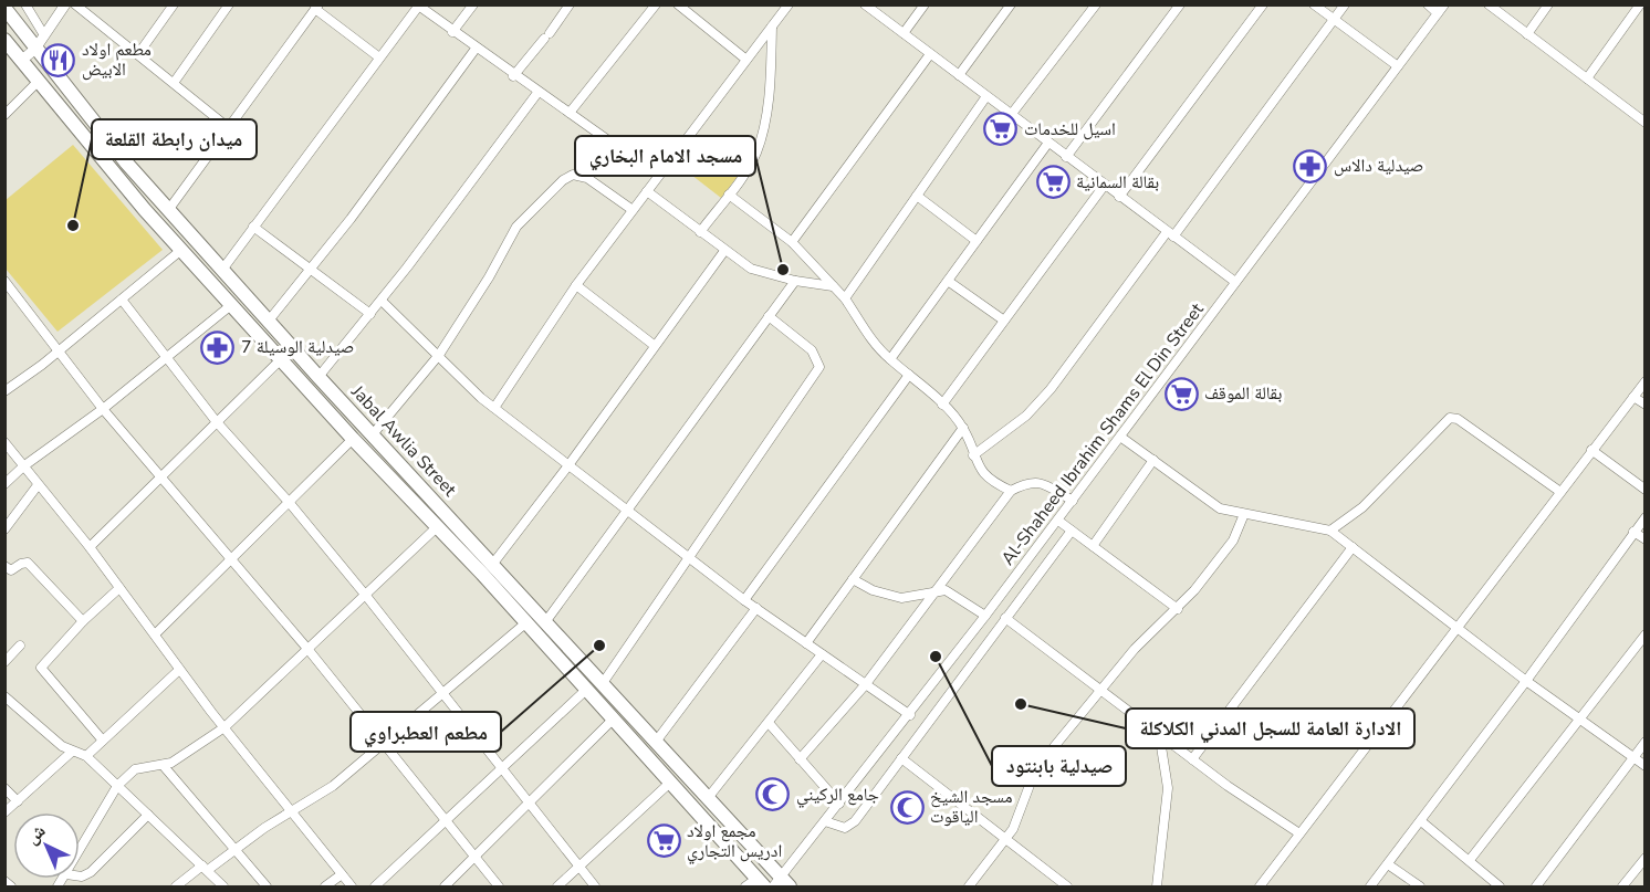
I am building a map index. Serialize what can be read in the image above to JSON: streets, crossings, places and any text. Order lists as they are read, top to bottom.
{
  "streets": {
    "main road": ["Jabal Awlia Street"],
    "street": ["Al-Shaheed Ibrahim Shams El Din Street"]
  },
  "crossings": [
    ["Al-Shaheed Ibrahim Shams El Din Street", "Jabal Awlia Street"]
  ],
  "places": {
    "restaurant": ["مطعم اولاد الابيض"],
    "supermarket": [
      "اسيل للخدمات",
      "بقالة السمانية",
      "بقالة الموقف",
      "مجمع اولاد ادريس التجاري"
    ],
    "pharmacy": ["صيدلية دالاس", "صيدلية الوسيلة 7"],
    "other": [
      "ميدان رابطة القلعة",
      "مسجد الامام البخاري",
      "مطعم العطبراوي",
      "صيدلية بابنتود",
      "الادارة العامة للسجل المدني الكلاكلة"
    ],
    "mosque": ["جامع الركيني", "مسجد الشيخ الياقوت"]
  },
  "north": "top left"
}
